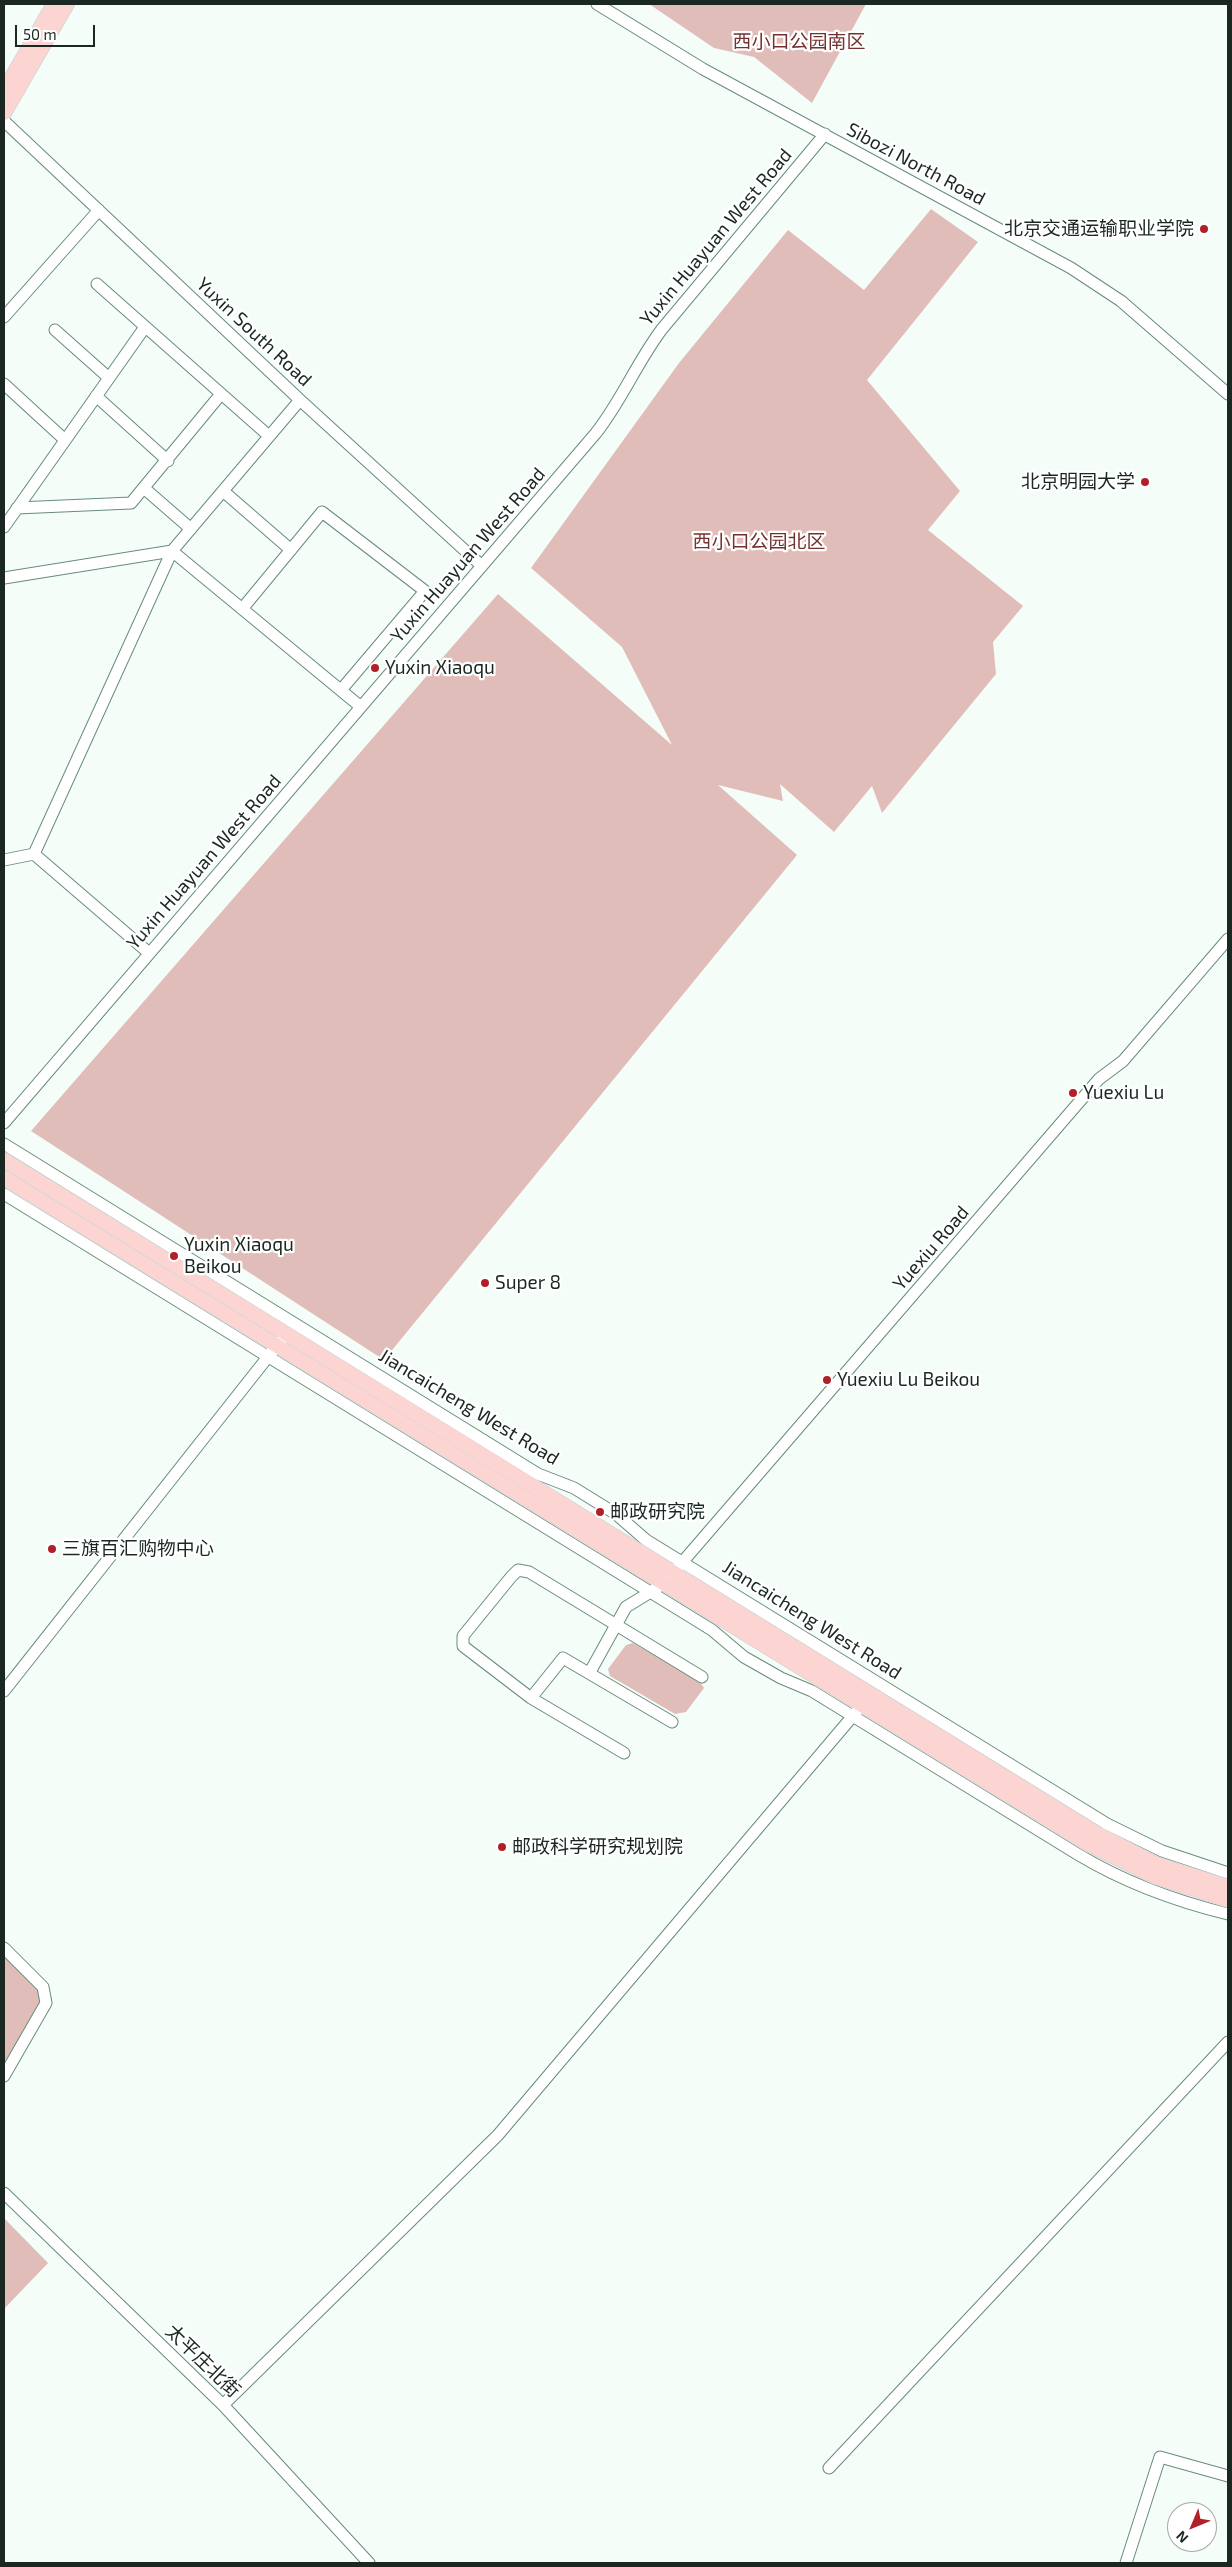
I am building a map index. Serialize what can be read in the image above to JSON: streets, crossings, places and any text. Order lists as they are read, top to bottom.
{
  "streets": {
    "main road": ["Jiancaicheng West Road"],
    "street": [
      "Sibozi North Road",
      "Yuxin Huayuan West Road",
      "Yuxin South Road",
      "Yuexiu Road",
      "太平庄北街"
    ]
  },
  "crossings": [
    ["Sibozi North Road", "Yuxin Huayuan West Road"],
    ["Yuxin Huayuan West Road", "Yuxin South Road"],
    ["Yuexiu Road", "Jiancaicheng West Road"]
  ],
  "parks": ["西小口公园南区", "西小口公园北区"],
  "places": [
    "北京交通运输职业学院",
    "北京明园大学",
    "Yuxin Xiaoqu",
    "Yuexiu Lu",
    "Yuxin Xiaoqu Beikou",
    "Super 8",
    "Yuexiu Lu Beikou",
    "邮政研究院",
    "三旗百汇购物中心",
    "邮政科学研究规划院"
  ],
  "scale_bar": "50 m",
  "north": "bottom left"
}
